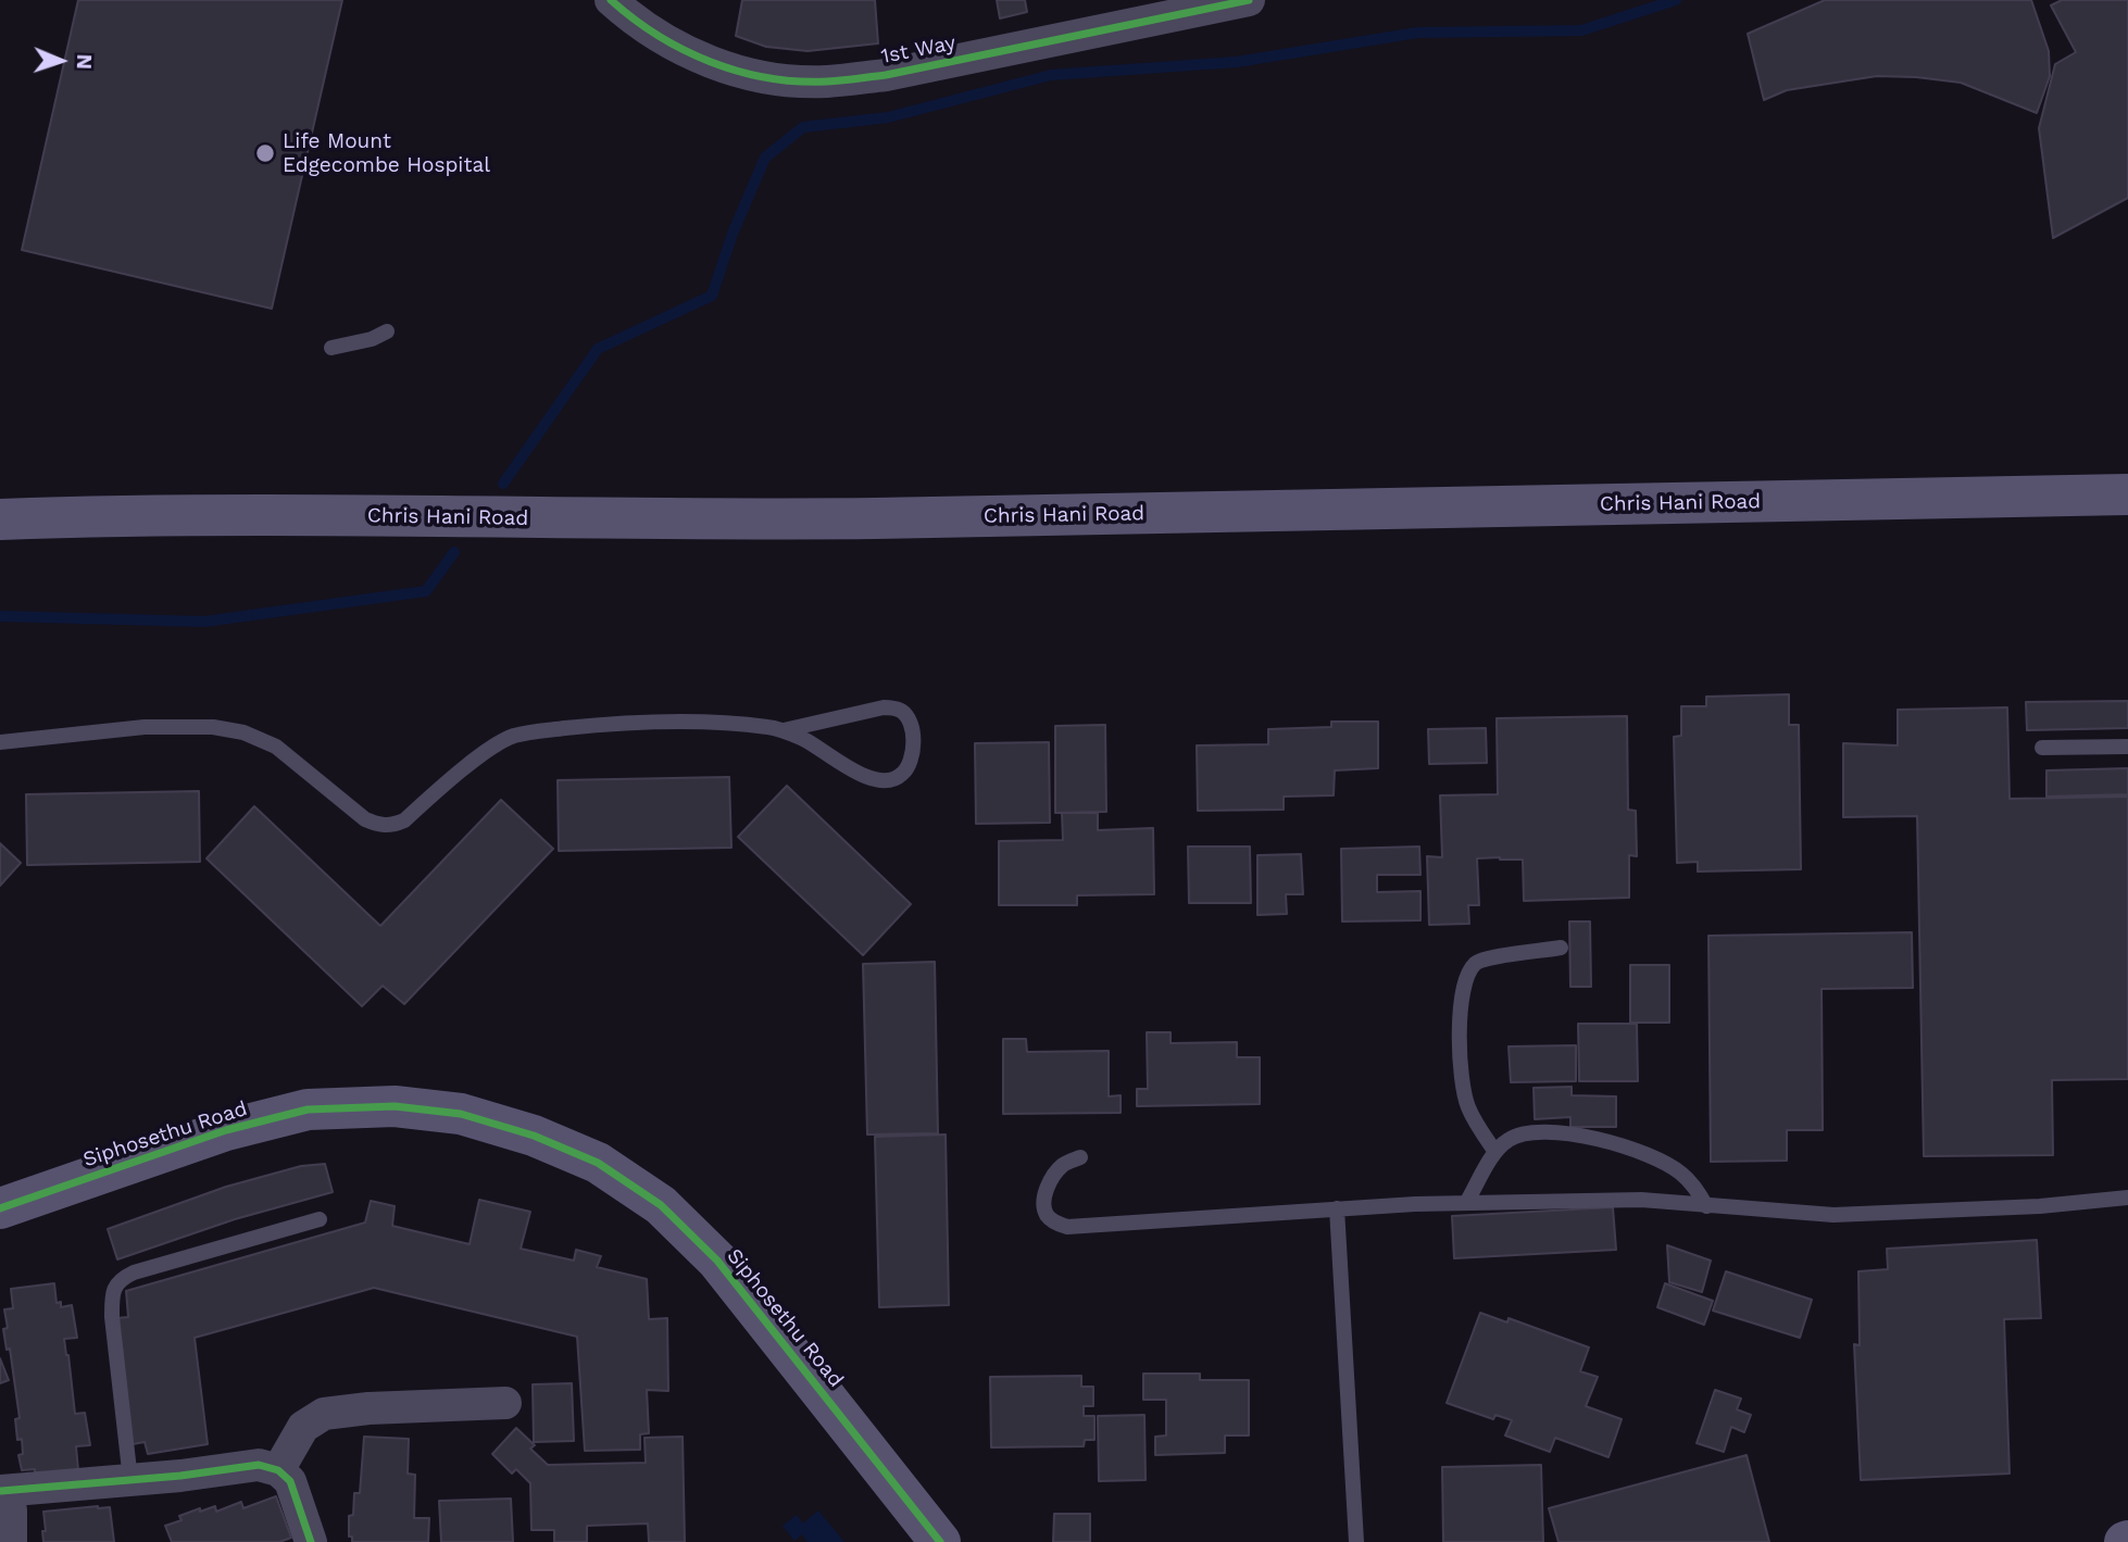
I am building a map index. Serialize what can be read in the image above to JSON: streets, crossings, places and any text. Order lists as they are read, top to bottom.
{
  "streets": {
    "main road": ["Chris Hani Road", "Siphosethu Road"],
    "street": ["1st Way"]
  },
  "places": ["Life Mount Edgecombe Hospital"],
  "north": "right"
}
